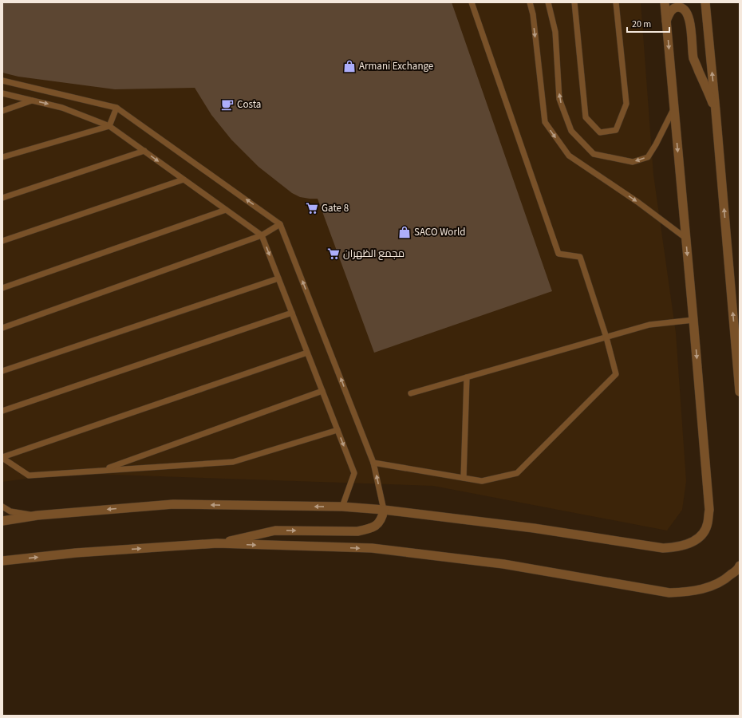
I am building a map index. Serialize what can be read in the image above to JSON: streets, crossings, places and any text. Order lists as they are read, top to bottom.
{
  "places": {
    "shop": ["Armani Exchange", "SACO World"],
    "cafe": ["Costa"],
    "supermarket": ["Gate 8", "مجمع الظهران"]
  },
  "scale_bar": "20 m"
}
